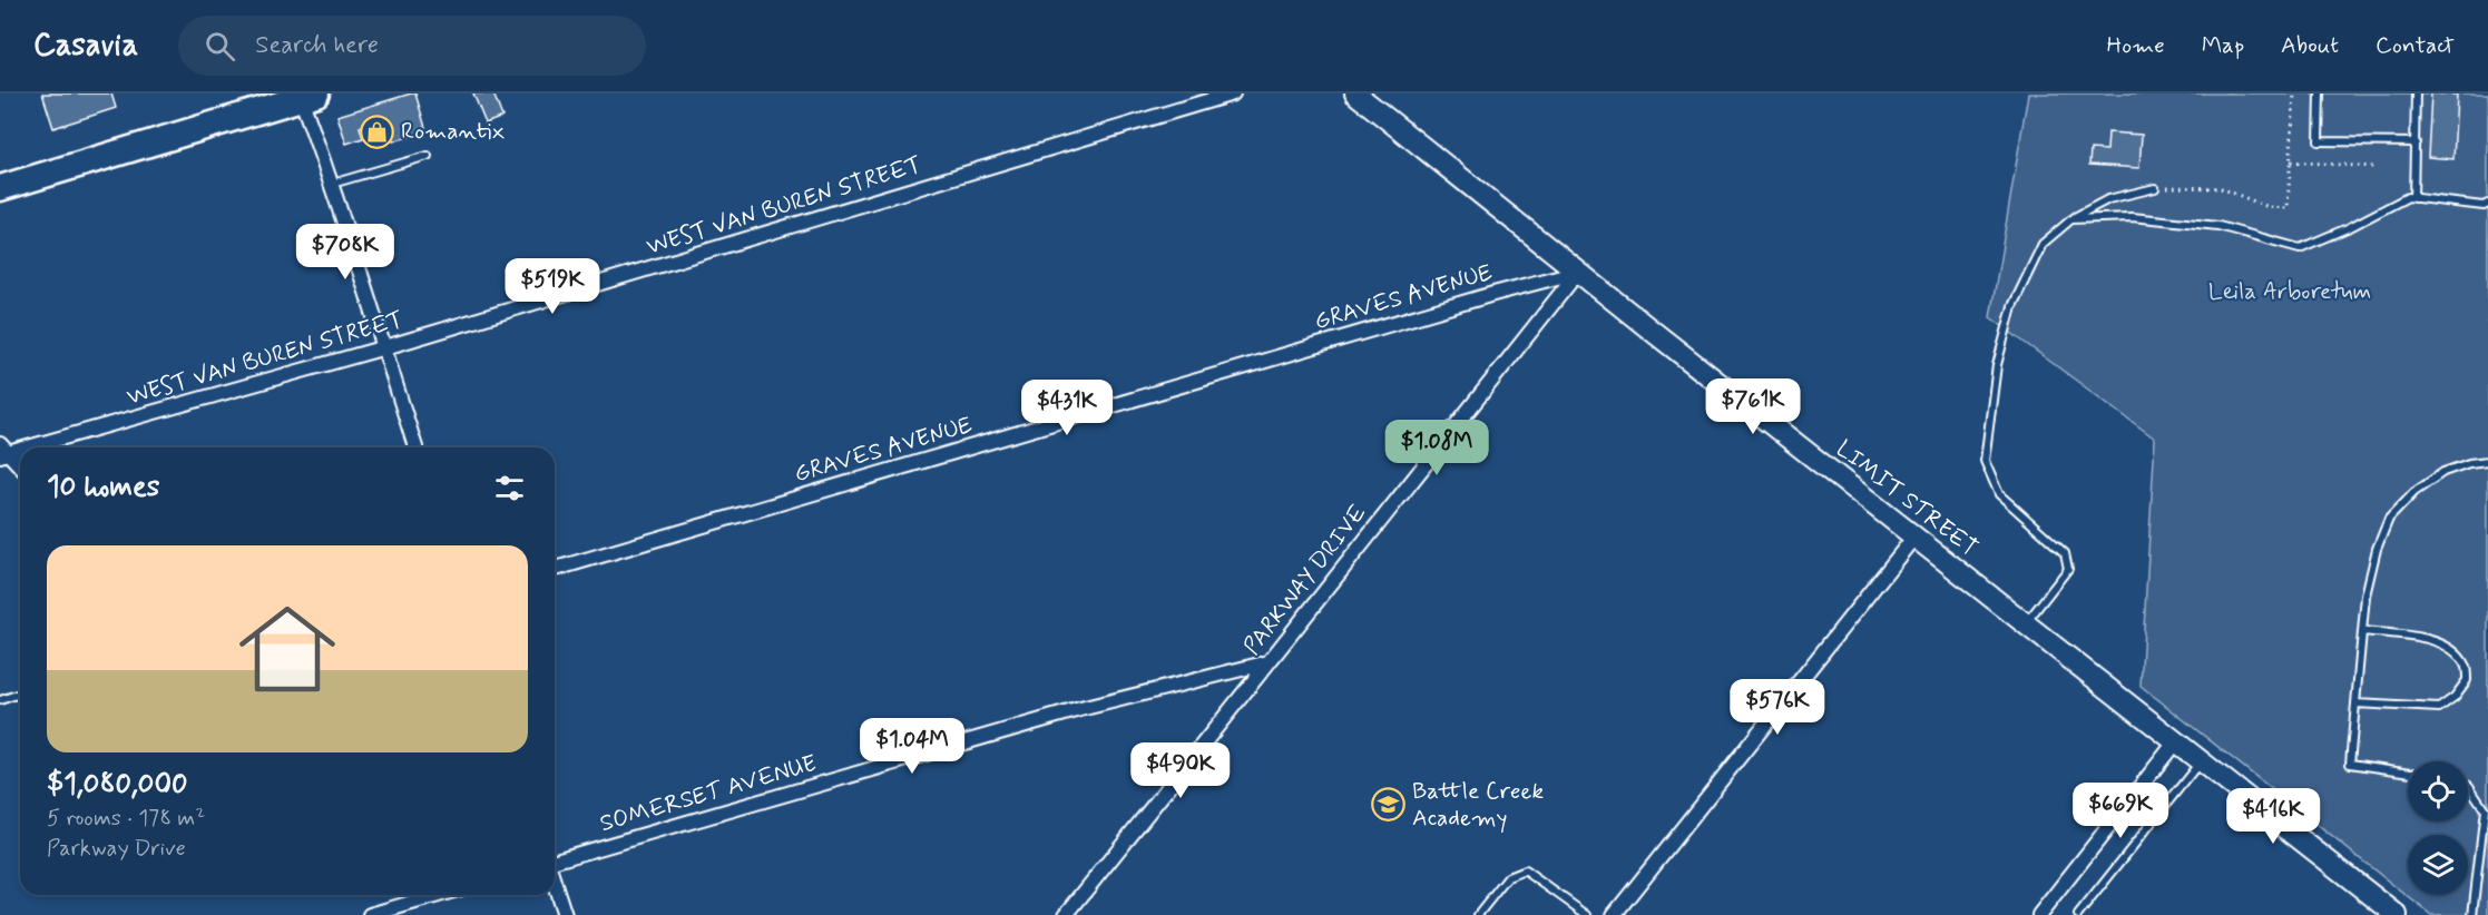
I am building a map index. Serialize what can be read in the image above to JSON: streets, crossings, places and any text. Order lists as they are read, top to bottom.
{
  "streets": {
    "street": [
      "WEST VAN BUREN STREET",
      "GRAVES AVENUE",
      "LIMIT STREET",
      "PARKWAY DRIVE",
      "SOMERSET AVENUE"
    ]
  },
  "crossings": [
    ["GRAVES AVENUE", "LIMIT STREET"],
    ["GRAVES AVENUE", "PARKWAY DRIVE"],
    ["LIMIT STREET", "PARKWAY DRIVE"],
    ["PARKWAY DRIVE", "SOMERSET AVENUE"]
  ],
  "parks": ["Leila Arboretum"],
  "places": {
    "shop": ["Romantix"],
    "school or university": ["Battle Creek Academy"]
  },
  "page": {
    "header": "Casavia",
    "search": "Search here",
    "nav": [
      "Home",
      "Map",
      "About",
      "Contact"
    ],
    "price": [
      "$708K",
      "$519K",
      "$761K",
      "$431K",
      "$1.08M",
      "$576K",
      "$1.04M",
      "$490K",
      "$669K",
      "$416K"
    ],
    "heading": "10 homes",
    "list": [
      {
        "name": "$1,080,000",
        "note": "5 rooms · 178 m² · Parkway Drive"
      }
    ]
  }
}
